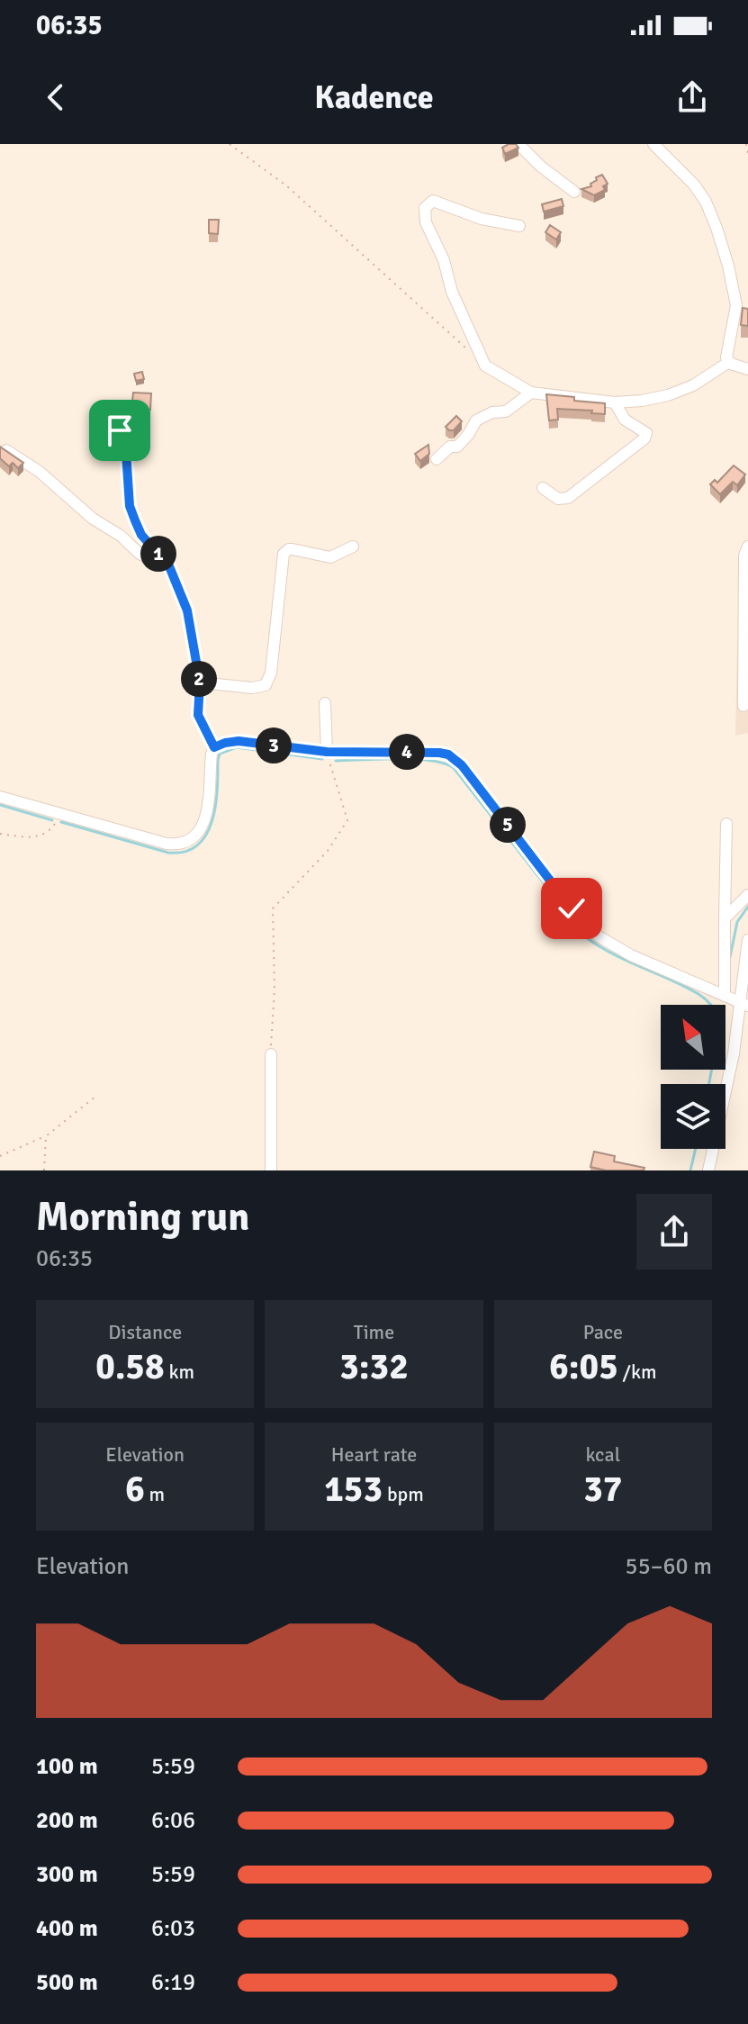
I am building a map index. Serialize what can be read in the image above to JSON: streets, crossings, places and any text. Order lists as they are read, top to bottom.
{
  "north": "top left",
  "page": {
    "status": "06:35",
    "header": "Kadence",
    "pins": [
      "1",
      "2",
      "3",
      "4",
      "5"
    ],
    "heading": ["Morning run", "06:35"],
    "stats": [
      ["Distance", "0.58 km"],
      ["Time", "3:32"],
      ["Pace", "6:05 /km"],
      ["Elevation", "6 m"],
      ["Heart rate", "153 bpm"],
      ["kcal", "37"]
    ],
    "chart": ["Elevation", "55–60 m"],
    "list": [
      {
        "name": "100 m",
        "note": "5:59"
      },
      {
        "name": "200 m",
        "note": "6:06"
      },
      {
        "name": "300 m",
        "note": "5:59"
      },
      {
        "name": "400 m",
        "note": "6:03"
      },
      {
        "name": "500 m",
        "note": "6:19"
      }
    ]
  }
}
